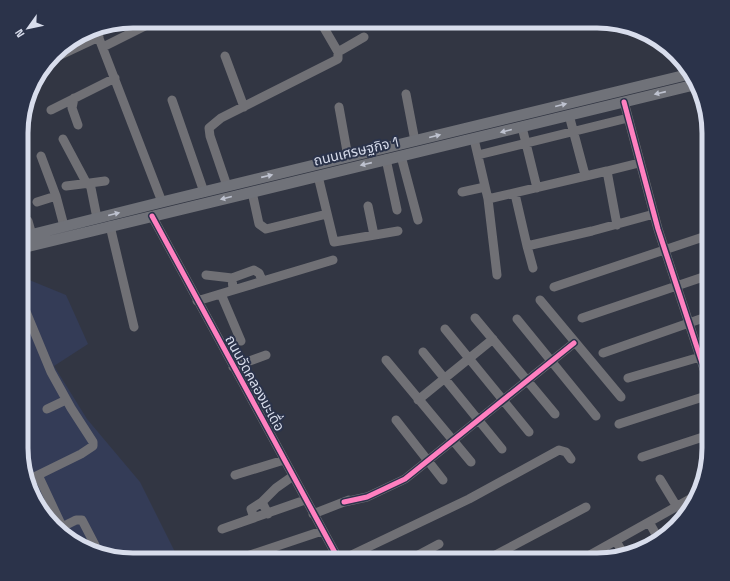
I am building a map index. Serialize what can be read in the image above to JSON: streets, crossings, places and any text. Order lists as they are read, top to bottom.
{
  "streets": {
    "main road": ["ถนนเศรษฐกิจ 1"],
    "street": ["ถนนวัดคลองมะเดื่อ"]
  },
  "crossings": [
    ["ถนนเศรษฐกิจ 1", "ถนนวัดคลองมะเดื่อ"]
  ],
  "north": "bottom left"
}
